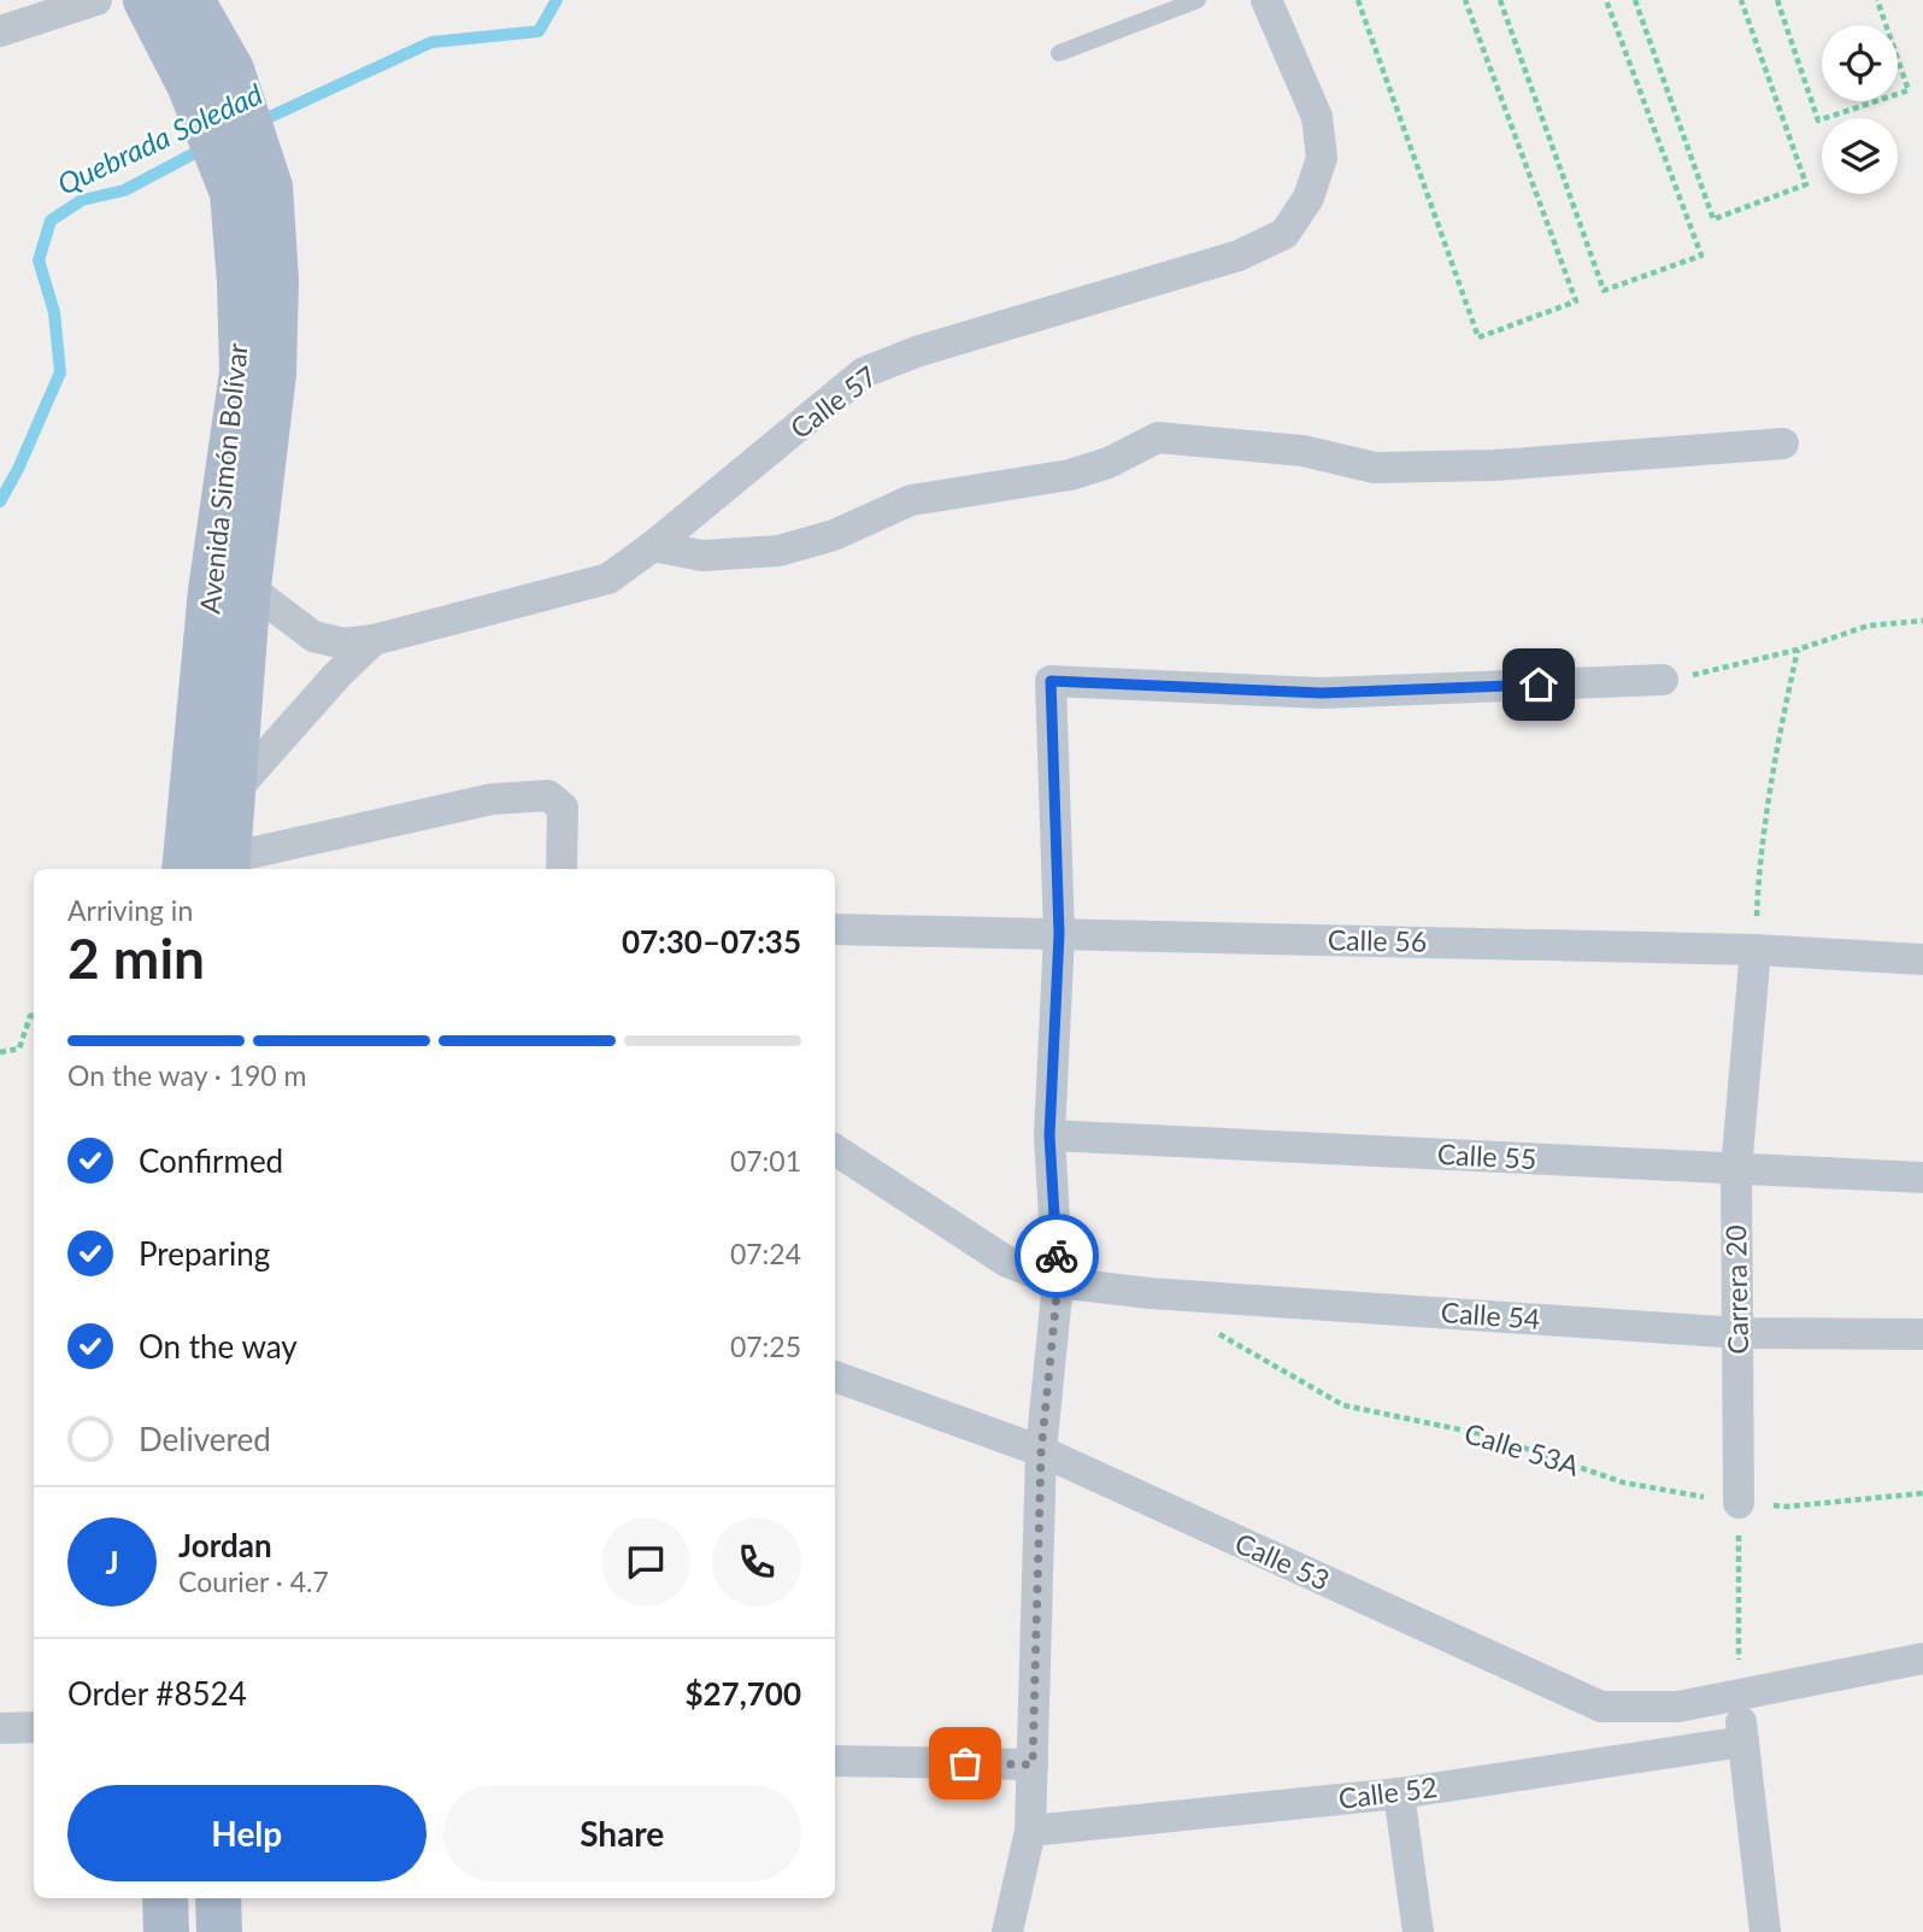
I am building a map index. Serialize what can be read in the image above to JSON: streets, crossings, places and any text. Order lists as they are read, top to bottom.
{
  "streets": {
    "main road": ["Avenida Simón Bolívar"],
    "street": [
      "Calle 57",
      "Calle 56",
      "Calle 55",
      "Carrera 20",
      "Calle 54",
      "Calle 53",
      "Calle 52"
    ],
    "path": ["Calle 53A"]
  },
  "crossings": [
    ["Calle 57", "Avenida Simón Bolívar"],
    ["Calle 56", "Carrera 20"],
    ["Calle 55", "Carrera 20"],
    ["Carrera 20", "Calle 54"],
    ["Carrera 20", "Calle 53A"]
  ],
  "water": ["Quebrada Soledad"],
  "page": {
    "heading": ["2 min", "Arriving in", "07:30–07:35"],
    "panel": [
      "Jordan",
      "Courier · 4.7",
      "Order #8524",
      "$27,700"
    ],
    "bar": "On the way · 190 m",
    "list": [
      ["Confirmed", "07:01"],
      ["Preparing", "07:24"],
      ["On the way", "07:25"],
      "Delivered"
    ],
    "round": "J",
    "buttons": ["Help", "Share"]
  }
}
